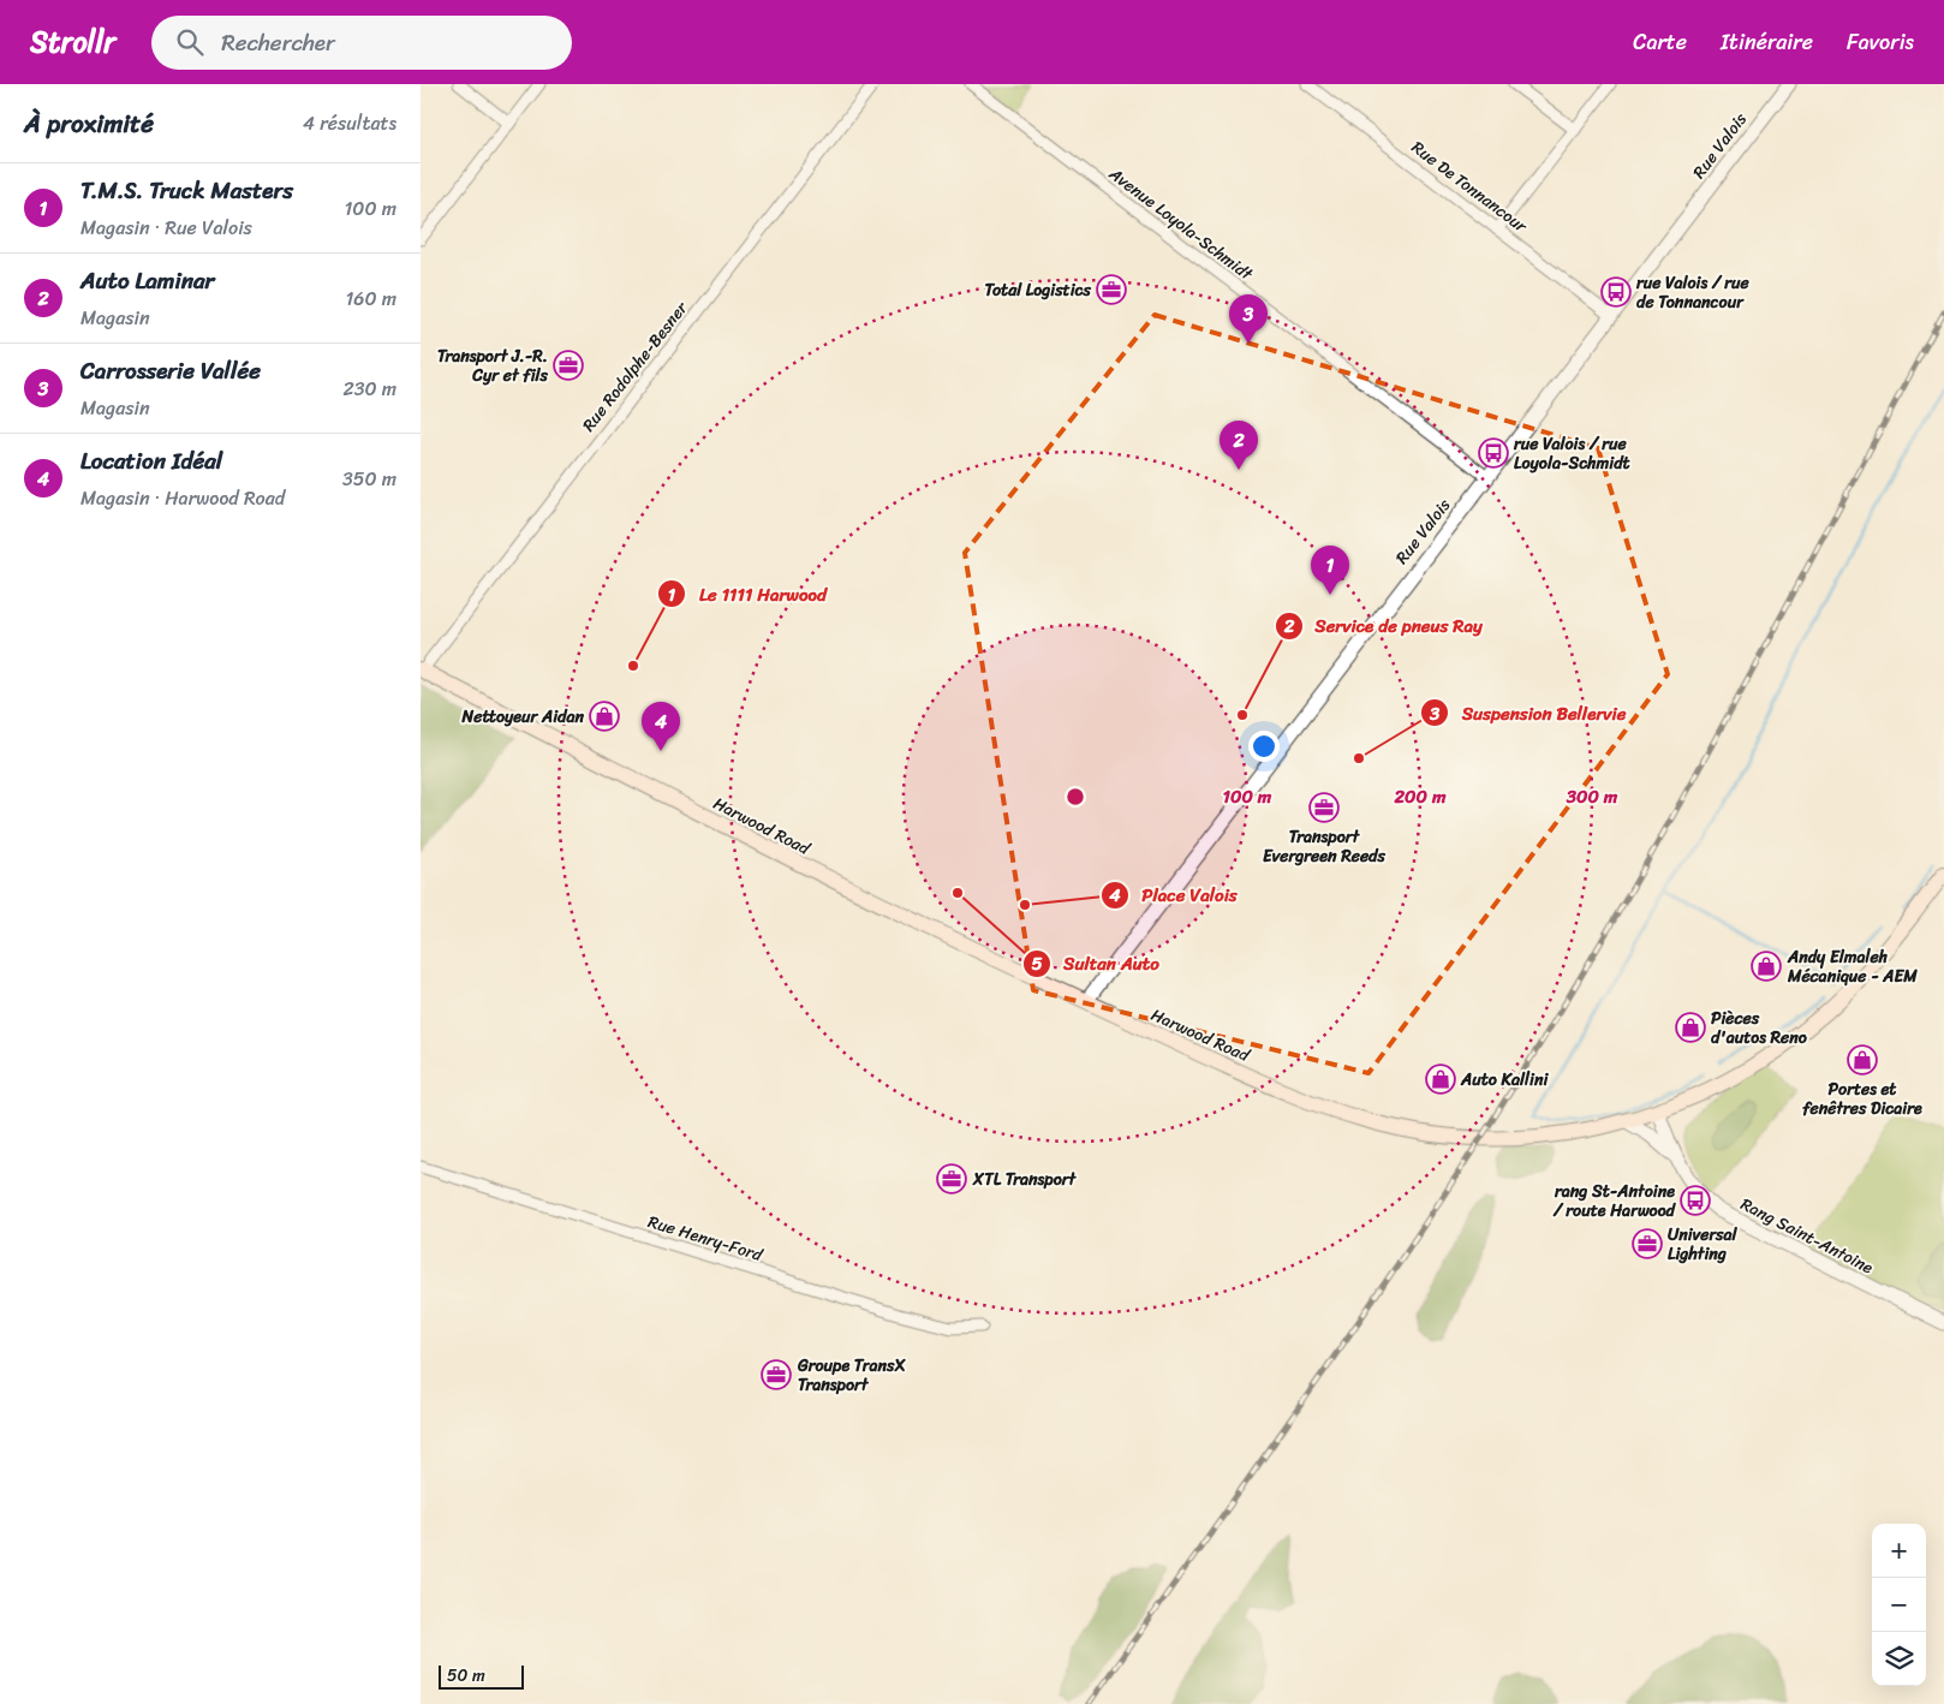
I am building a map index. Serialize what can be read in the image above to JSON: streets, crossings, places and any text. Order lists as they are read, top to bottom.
{
  "streets": {
    "main road": ["Harwood Road"],
    "street": [
      "Rue Valois",
      "Rue De Tonnancour",
      "Avenue Loyola-Schmidt",
      "Rue Rodolphe-Besner",
      "Rang Saint-Antoine",
      "Rue Henry-Ford"
    ]
  },
  "crossings": [
    ["Rue Valois", "Rue De Tonnancour"],
    ["Rue Valois", "Avenue Loyola-Schmidt"],
    ["Rue Valois", "Harwood Road"],
    ["Rue Rodolphe-Besner", "Harwood Road"],
    ["Harwood Road", "Rang Saint-Antoine"]
  ],
  "places": {
    "office": [
      "Total Logistics",
      "Transport J.-R. Cyr et fils",
      "Transport Evergreen Reeds",
      "XTL Transport",
      "Universal Lighting",
      "Groupe TransX Transport"
    ],
    "bus stop": ["rue Valois / rue de Tonnancour", "rue Valois / rue Loyola-Schmidt", "rang St-Antoine / route Harwood"],
    "other": [
      "Le 1111 Harwood",
      "Service de pneus Ray",
      "Suspension Bellervie",
      "Sultan Auto",
      "Place Valois"
    ],
    "shop": [
      "Nettoyeur Aidan",
      "Andy Elmaleh Mécanique - AEM",
      "Pièces d'autos Reno",
      "Portes et fenêtres Dicaire",
      "Auto Kallini"
    ]
  },
  "scale_bar": "50 m",
  "page": {
    "header": "Strollr",
    "search": "Rechercher",
    "nav": ["Carte", "Itinéraire", "Favoris"],
    "heading": ["À proximité", "4 résultats"],
    "list": [
      {
        "mark": "1",
        "name": "T.M.S. Truck Masters",
        "note": "Magasin · Rue Valois",
        "value": "100 m"
      },
      {
        "mark": "2",
        "name": "Auto Laminar",
        "note": "Magasin",
        "value": "160 m"
      },
      {
        "mark": "3",
        "name": "Carrosserie Vallée",
        "note": "Magasin",
        "value": "230 m"
      },
      {
        "mark": "4",
        "name": "Location Idéal",
        "note": "Magasin · Harwood Road",
        "value": "350 m"
      }
    ],
    "pins": [
      "3",
      "2",
      "1",
      "4"
    ],
    "map_buttons": ["+", "−"],
    "scale": "50 m"
  },
  "rings": ["100 m", "200 m", "300 m"]
}
